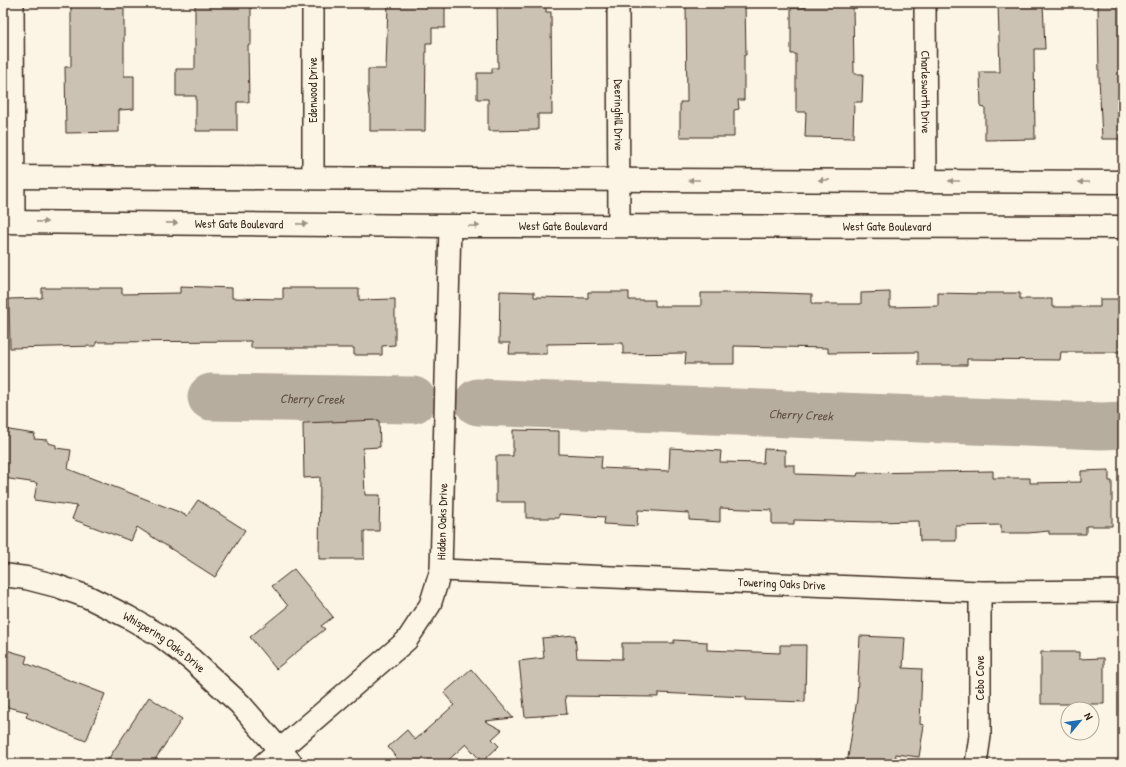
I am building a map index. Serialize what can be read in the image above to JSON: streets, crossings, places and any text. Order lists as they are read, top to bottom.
{
  "streets": {
    "main road": ["West Gate Boulevard", "Whispering Oaks Drive"],
    "street": [
      "Edenwood Drive",
      "Charlesworth Drive",
      "Deeringhill Drive",
      "Hidden Oaks Drive",
      "Towering Oaks Drive",
      "Cebo Cove"
    ]
  },
  "crossings": [
    ["Deeringhill Drive", "West Gate Boulevard"],
    ["West Gate Boulevard", "Hidden Oaks Drive"],
    ["Hidden Oaks Drive", "Towering Oaks Drive"],
    ["Hidden Oaks Drive", "Whispering Oaks Drive"],
    ["Towering Oaks Drive", "Cebo Cove"]
  ],
  "water": ["Cherry Creek"],
  "north": "top right"
}
